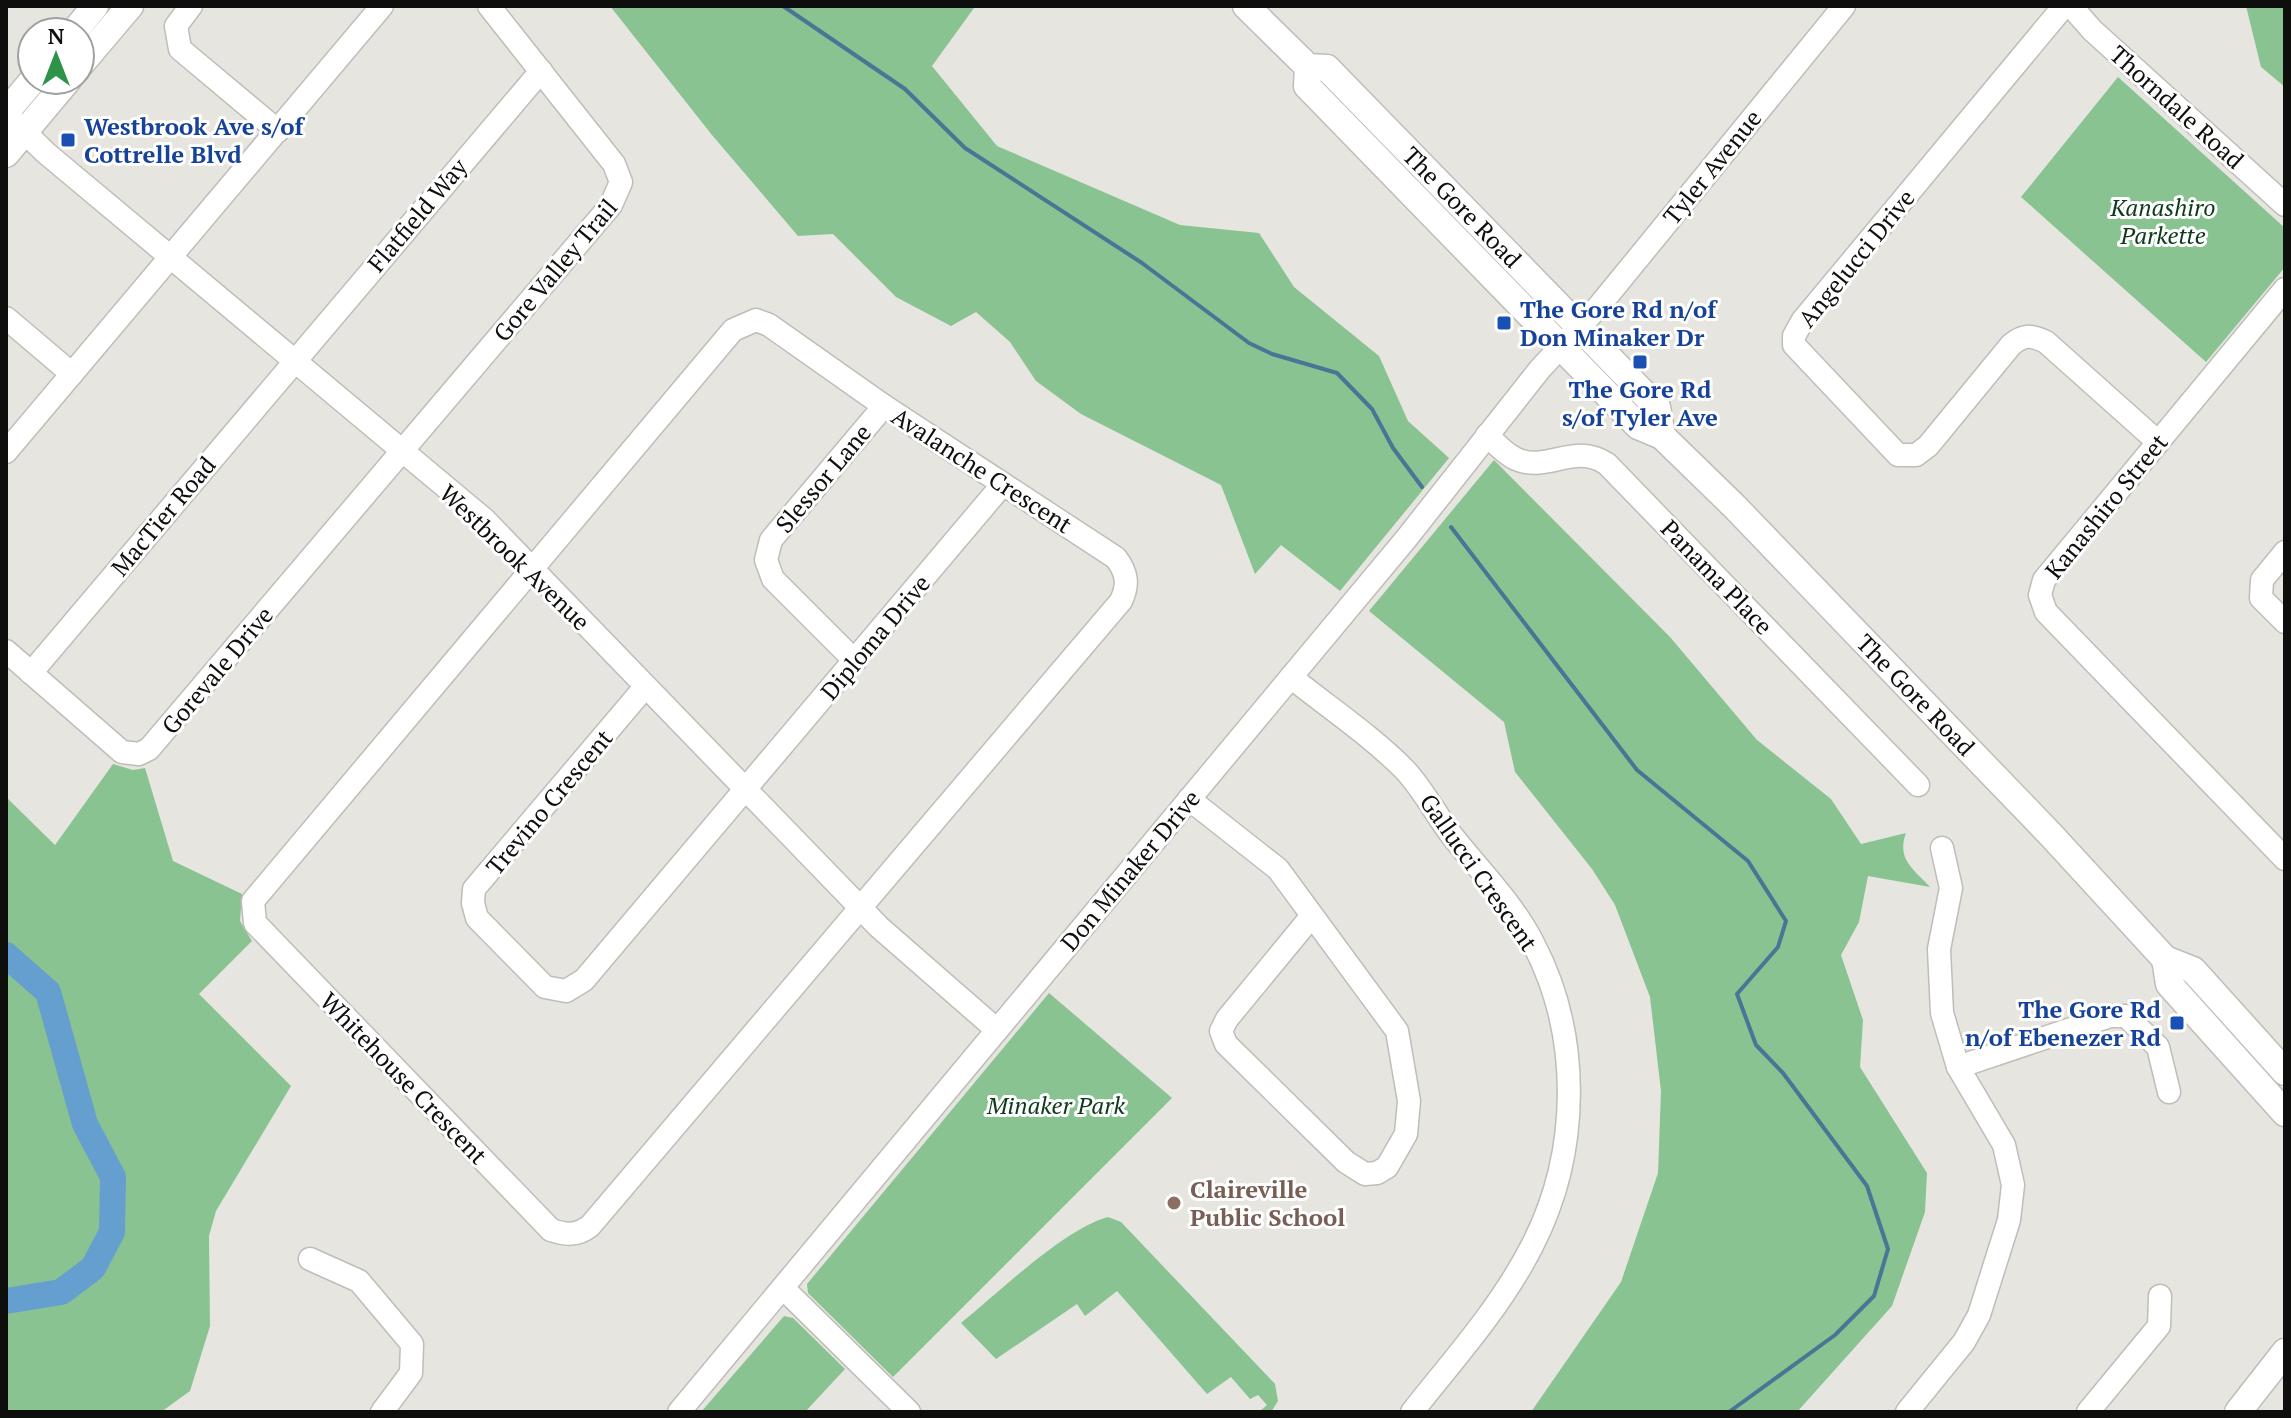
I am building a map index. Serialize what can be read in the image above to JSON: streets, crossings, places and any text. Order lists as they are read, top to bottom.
{
  "streets": {
    "main road": ["The Gore Road"],
    "street": [
      "Thorndale Road",
      "Tyler Avenue",
      "Flatfield Way",
      "Angelucci Drive",
      "Gore Valley Trail",
      "Avalanche Crescent",
      "Slessor Lane",
      "Kanashiro Street",
      "MacTier Road",
      "Westbrook Avenue",
      "Panama Place",
      "Diploma Drive",
      "Gorevale Drive",
      "Trevino Crescent",
      "Don Minaker Drive",
      "Gallucci Crescent",
      "Whitehouse Crescent"
    ]
  },
  "crossings": [
    ["Tyler Avenue", "The Gore Road"],
    ["Tyler Avenue", "Don Minaker Drive"],
    ["The Gore Road", "Don Minaker Drive"],
    ["Flatfield Way", "Gore Valley Trail"],
    ["Flatfield Way", "MacTier Road"],
    ["Flatfield Way", "Westbrook Avenue"],
    ["Angelucci Drive", "Kanashiro Street"],
    ["Gore Valley Trail", "Westbrook Avenue"],
    ["Gore Valley Trail", "Gorevale Drive"],
    ["Avalanche Crescent", "Slessor Lane"],
    ["Avalanche Crescent", "Westbrook Avenue"],
    ["Avalanche Crescent", "Diploma Drive"],
    ["Avalanche Crescent", "Whitehouse Crescent"],
    ["Slessor Lane", "Diploma Drive"],
    ["MacTier Road", "Westbrook Avenue"],
    ["MacTier Road", "Gorevale Drive"],
    ["Westbrook Avenue", "Diploma Drive"],
    ["Westbrook Avenue", "Gorevale Drive"],
    ["Westbrook Avenue", "Trevino Crescent"],
    ["Westbrook Avenue", "Don Minaker Drive"],
    ["Westbrook Avenue", "Whitehouse Crescent"],
    ["Panama Place", "Don Minaker Drive"],
    ["Diploma Drive", "Trevino Crescent"],
    ["Don Minaker Drive", "Gallucci Crescent"]
  ],
  "parks": ["Kanashiro Parkette", "Minaker Park"],
  "places": {
    "transit": [
      "Westbrook Ave s/of Cottrelle Blvd",
      "The Gore Rd n/of Don Minaker Dr",
      "The Gore Rd s/of Tyler Ave",
      "The Gore Rd n/of Ebenezer Rd"
    ],
    "other": ["Claireville Public School"]
  },
  "north": "top"
}
